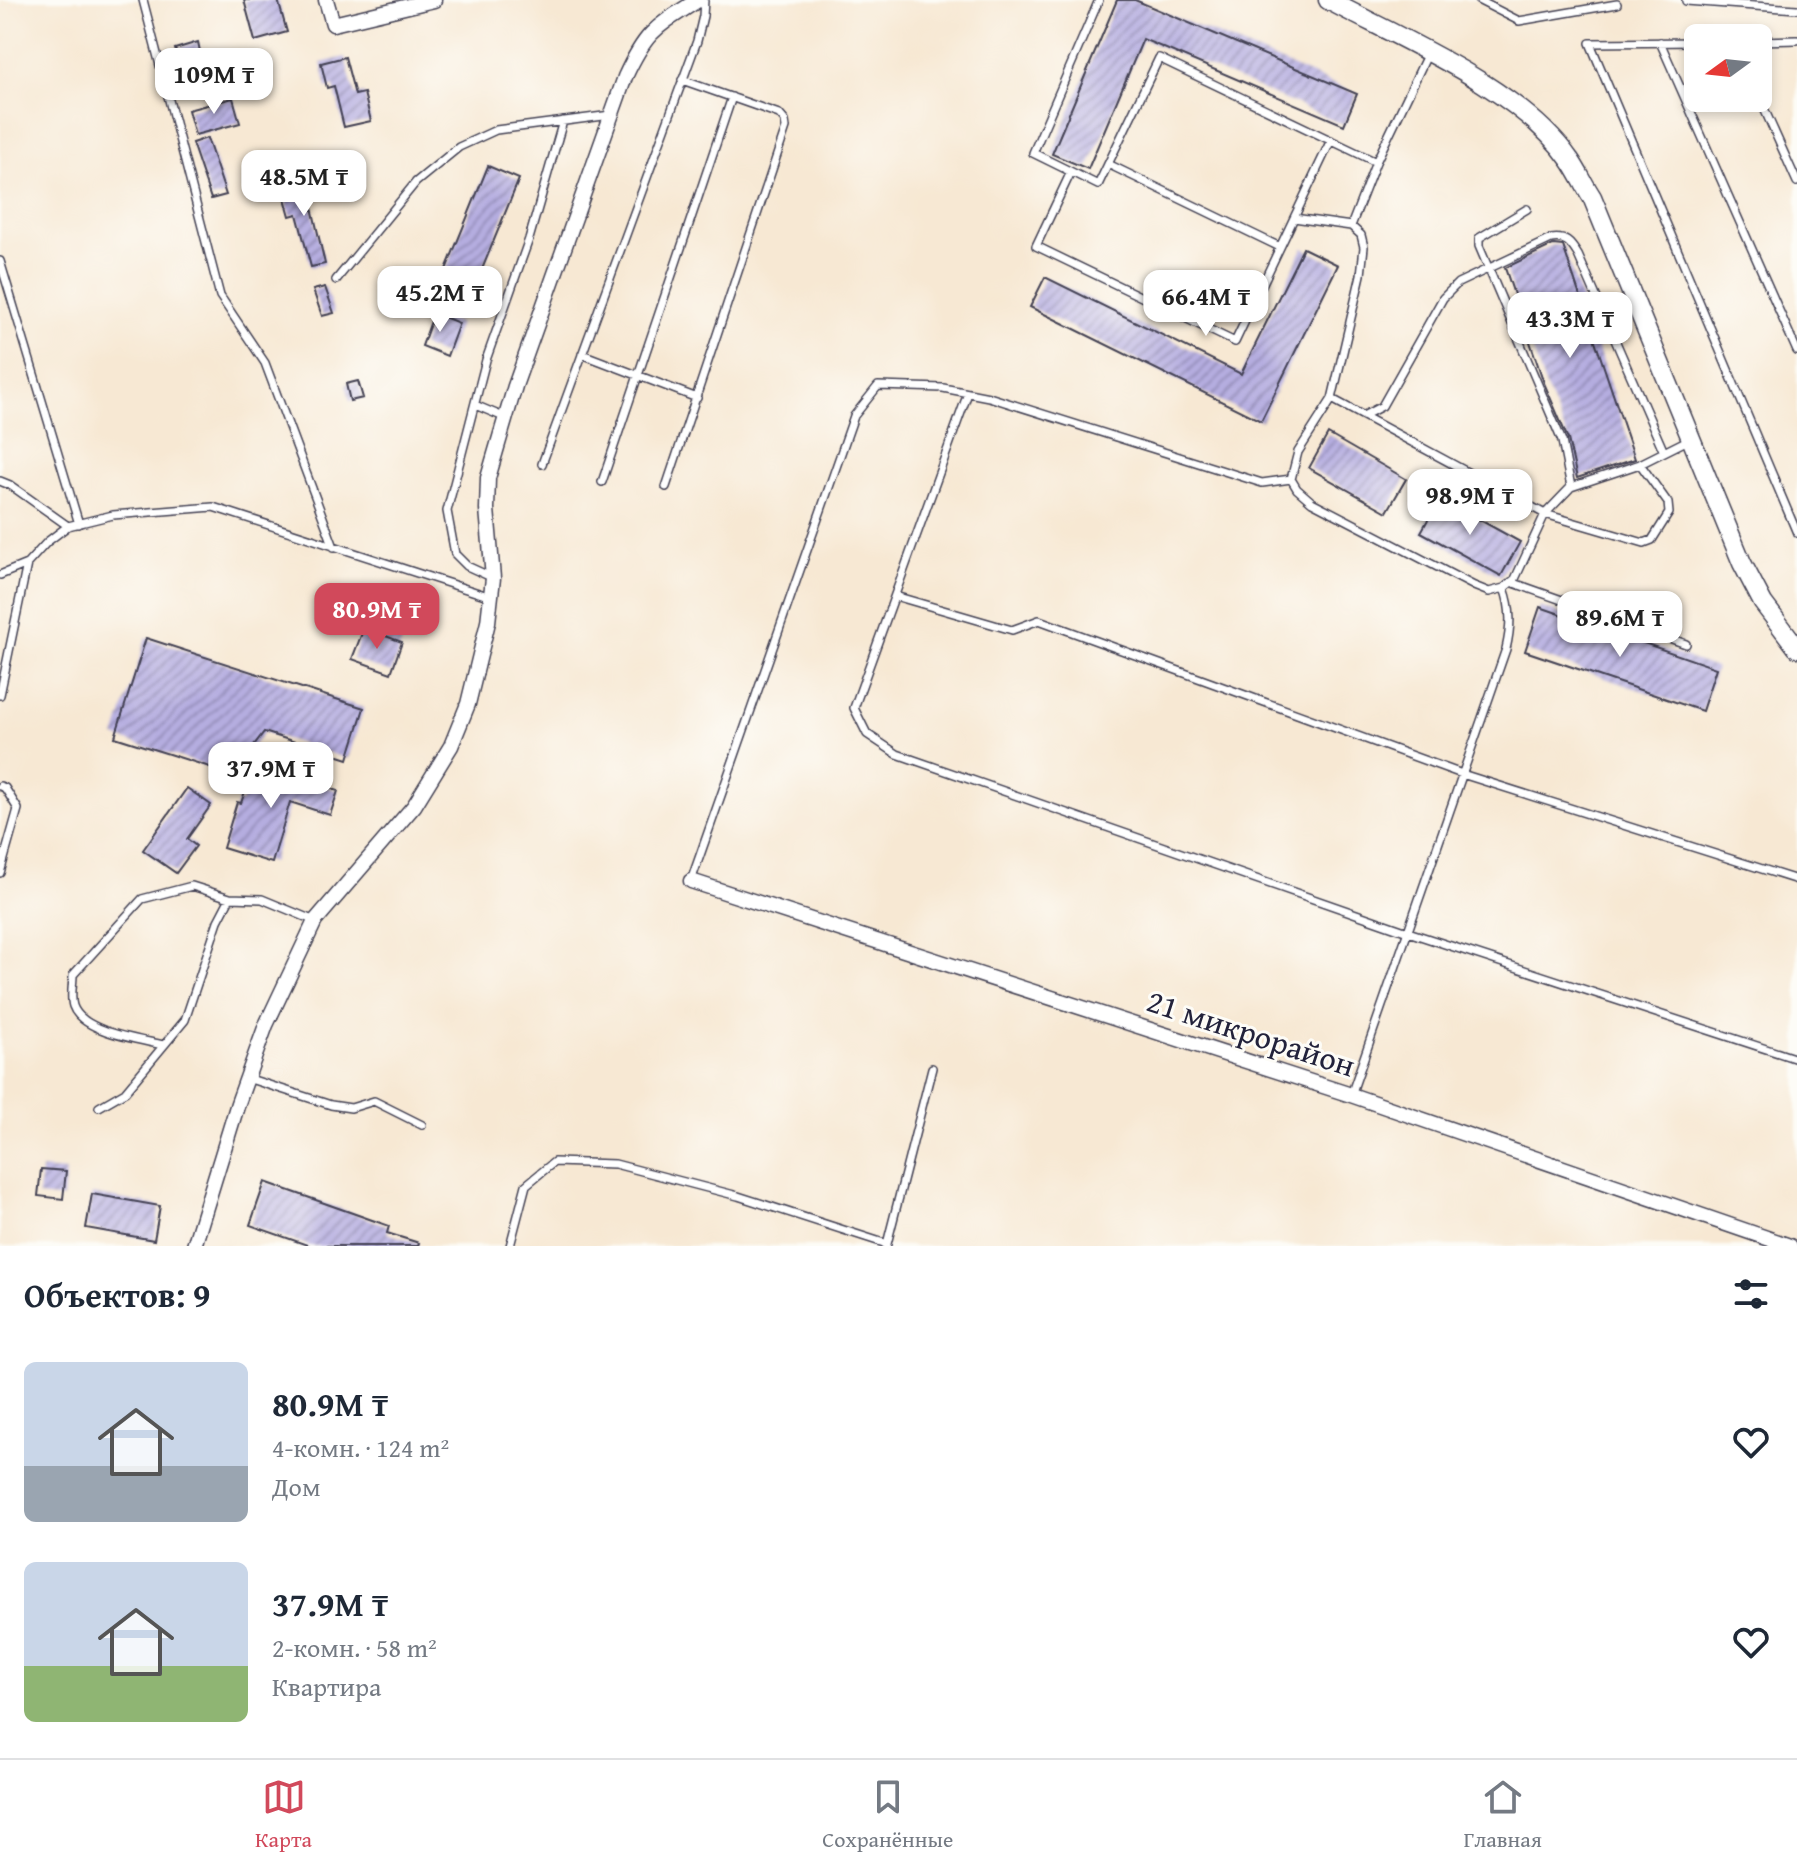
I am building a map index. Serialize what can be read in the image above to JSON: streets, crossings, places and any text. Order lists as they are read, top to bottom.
{
  "streets": {
    "street": ["21 микрорайон"]
  },
  "north": "left",
  "page": {
    "price": [
      "109M ₸",
      "48.5M ₸",
      "45.2M ₸",
      "66.4M ₸",
      "43.3M ₸",
      "98.9M ₸",
      "80.9M ₸",
      "89.6M ₸",
      "37.9M ₸"
    ],
    "heading": "Объектов: 9",
    "list": [
      {
        "name": "80.9M ₸",
        "note": "4-комн. · 124 m² · Дом"
      },
      {
        "name": "37.9M ₸",
        "note": "2-комн. · 58 m² · Квартира"
      }
    ],
    "tabs": ["Карта", "Сохранённые", "Главная"]
  }
}
